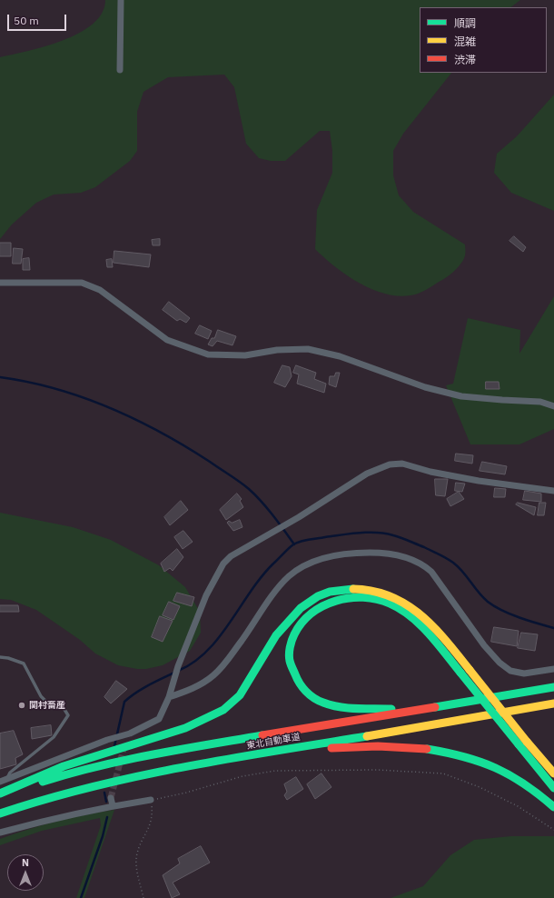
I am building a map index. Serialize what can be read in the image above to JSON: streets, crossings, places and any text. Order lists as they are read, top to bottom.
{
  "streets": {
    "highway": ["東北自動車道"]
  },
  "places": ["関村畜産"],
  "legend": ["順調", "混雑", "渋滞"],
  "scale_bar": "50 m",
  "north": "top"
}
